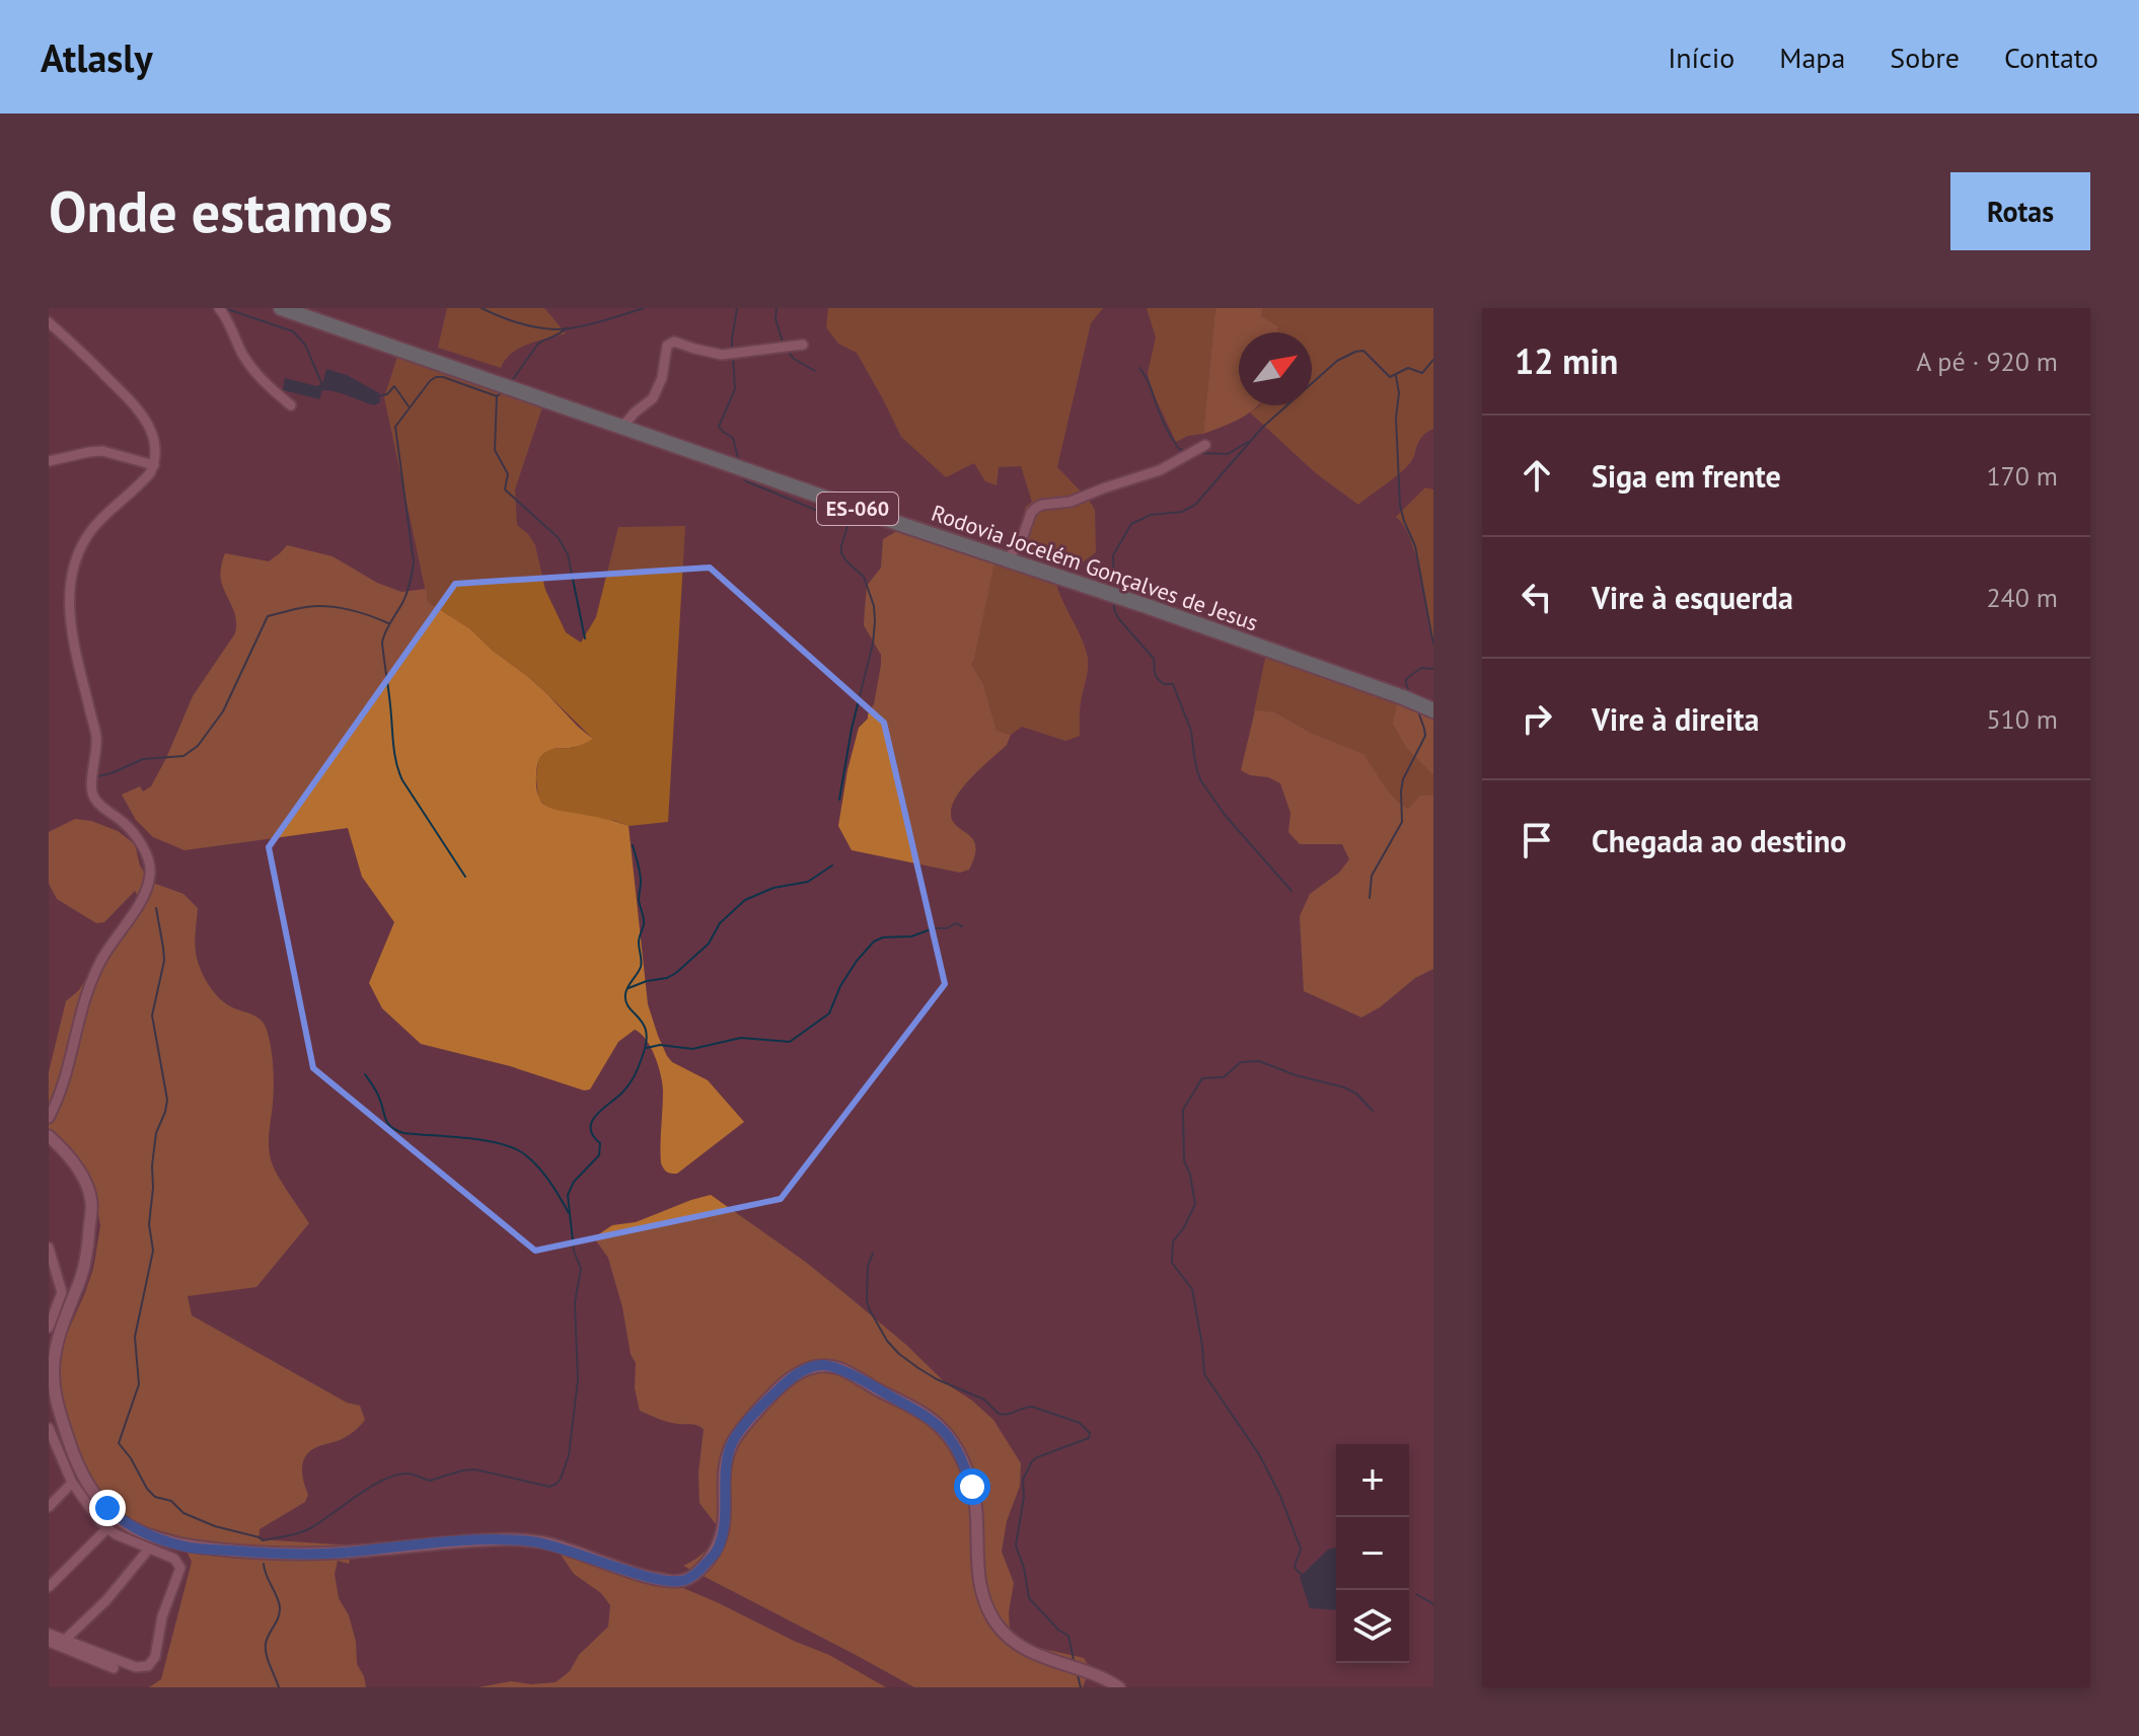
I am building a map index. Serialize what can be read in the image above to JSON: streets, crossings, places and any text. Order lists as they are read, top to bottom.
{
  "streets": {
    "main road": ["ES-060", "Rodovia Jocelém Gonçalves de Jesus"]
  },
  "north": "top right",
  "page": {
    "header": "Atlasly",
    "nav": [
      "Início",
      "Mapa",
      "Sobre",
      "Contato"
    ],
    "buttons": "Rotas",
    "title": "Onde estamos",
    "heading": ["12 min", "A pé · 920 m"],
    "list": [
      ["Siga em frente", "170 m"],
      ["Vire à esquerda", "240 m"],
      ["Vire à direita", "510 m"],
      "Chegada ao destino"
    ],
    "map_buttons": ["+", "−"]
  }
}
